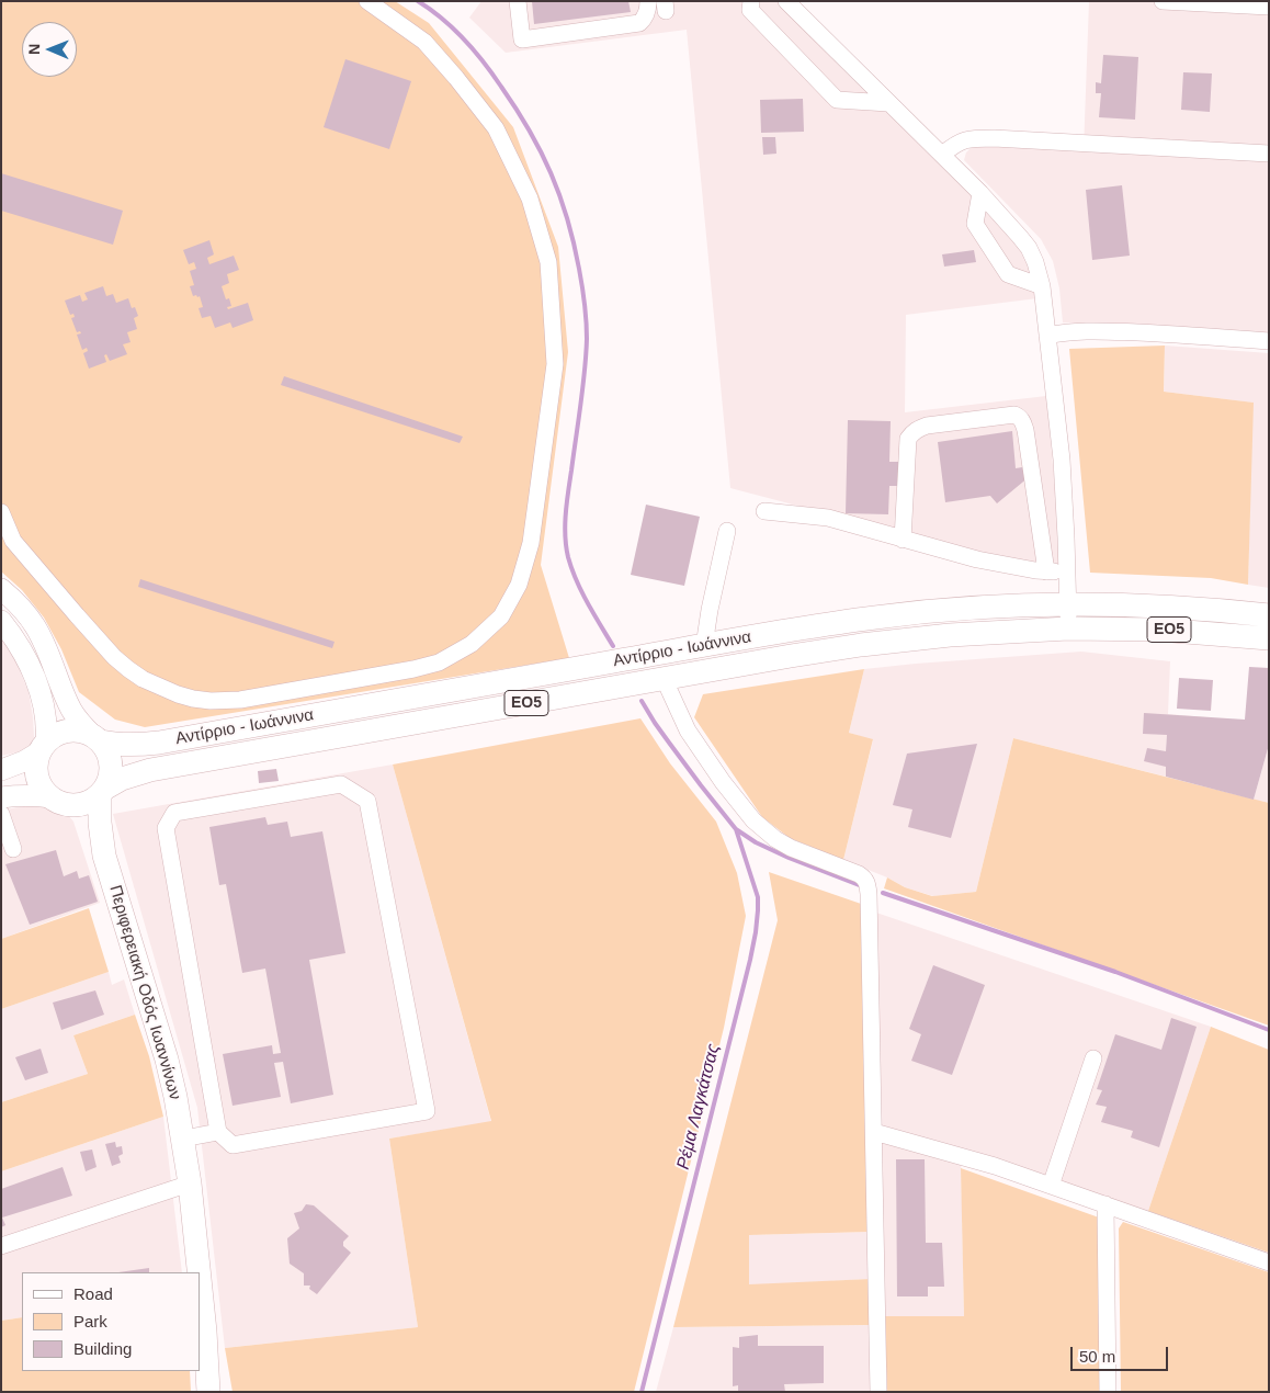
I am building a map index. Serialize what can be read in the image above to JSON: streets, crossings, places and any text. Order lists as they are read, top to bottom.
{
  "streets": {
    "highway": ["ΕΟ5", "Αντίρριο - Ιωάννινα", "Περιφερειακή Οδός Ιωαννίνων"]
  },
  "crossings": [
    ["ΕΟ5", "Αντίρριο - Ιωάννινα"],
    ["ΕΟ5", "Περιφερειακή Οδός Ιωαννίνων"],
    ["Αντίρριο - Ιωάννινα", "Περιφερειακή Οδός Ιωαννίνων"]
  ],
  "water": ["Ρέμα Λαγκάτσας"],
  "legend": ["Road", "Park", "Building"],
  "scale_bar": "50 m",
  "north": "left"
}
